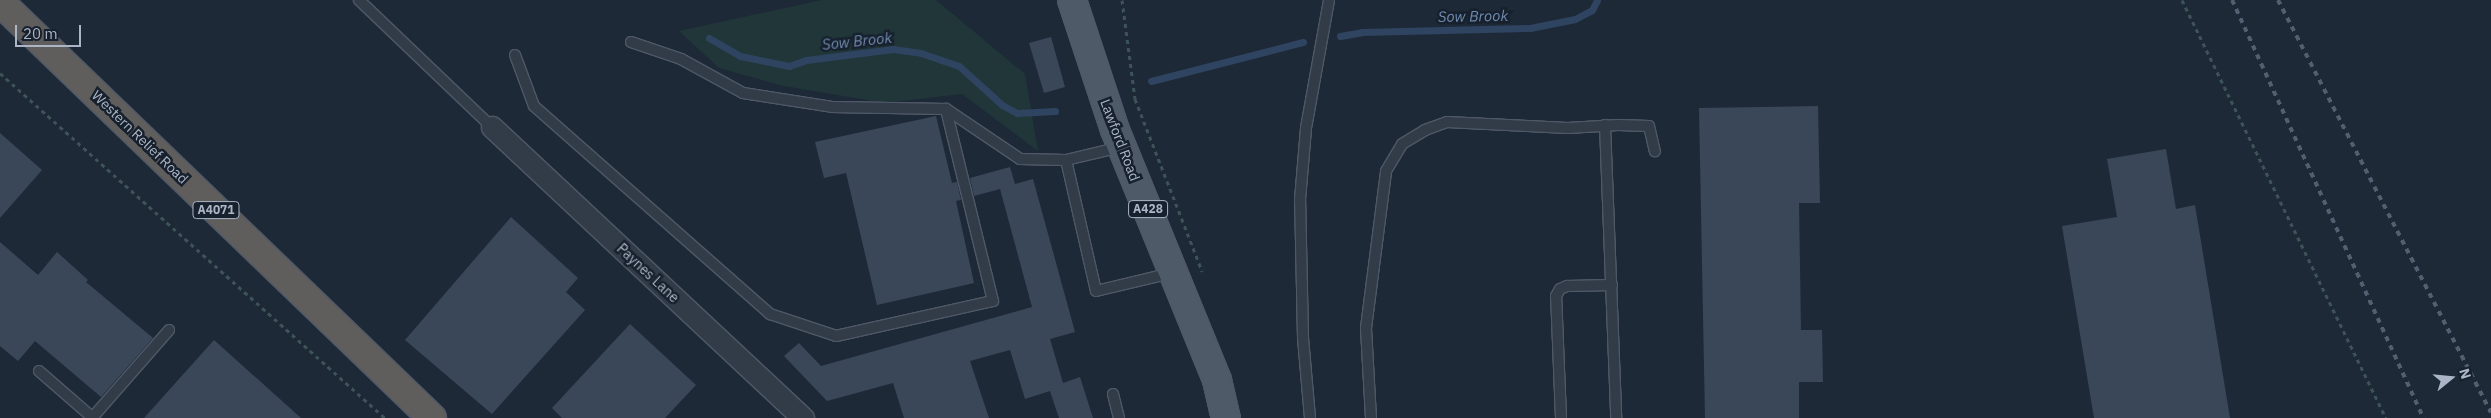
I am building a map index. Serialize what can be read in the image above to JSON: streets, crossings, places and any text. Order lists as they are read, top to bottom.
{
  "streets": {
    "highway": ["Western Relief Road", "A4071"],
    "main road": ["Lawford Road", "A428"],
    "street": ["Paynes Lane"]
  },
  "water": ["Sow Brook"],
  "scale_bar": "20 m",
  "north": "right"
}
